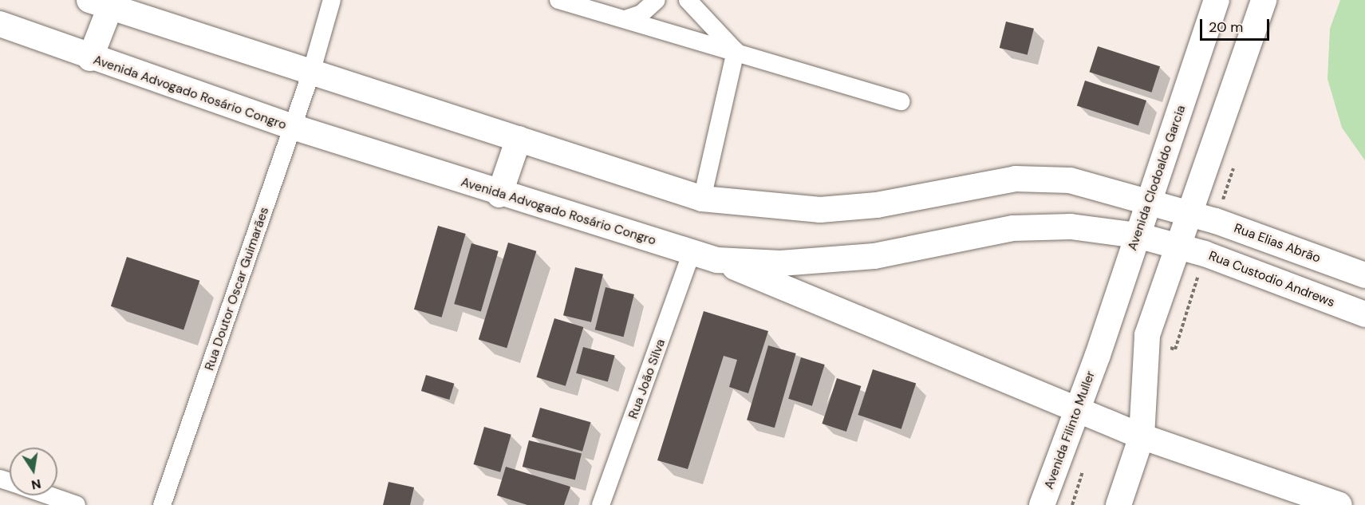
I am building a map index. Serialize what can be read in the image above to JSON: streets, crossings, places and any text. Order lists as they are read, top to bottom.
{
  "streets": {
    "main road": [
      "Avenida Advogado Rosário Congro",
      "Avenida Clodoaldo Garcia",
      "Rua Elias Abrão",
      "Rua Custodio Andrews",
      "Avenida Filinto Muller"
    ],
    "street": ["Rua Doutor Oscar Guimarães", "Rua João Silva"]
  },
  "crossings": [
    ["Avenida Advogado Rosário Congro", "Avenida Clodoaldo Garcia"],
    ["Avenida Advogado Rosário Congro", "Rua Custodio Andrews"],
    ["Avenida Advogado Rosário Congro", "Rua Doutor Oscar Guimarães"],
    ["Avenida Advogado Rosário Congro", "Rua João Silva"],
    ["Avenida Clodoaldo Garcia", "Rua Elias Abrão"],
    ["Avenida Clodoaldo Garcia", "Rua Custodio Andrews"],
    ["Avenida Clodoaldo Garcia", "Avenida Filinto Muller"]
  ],
  "scale_bar": "20 m",
  "north": "bottom"
}
